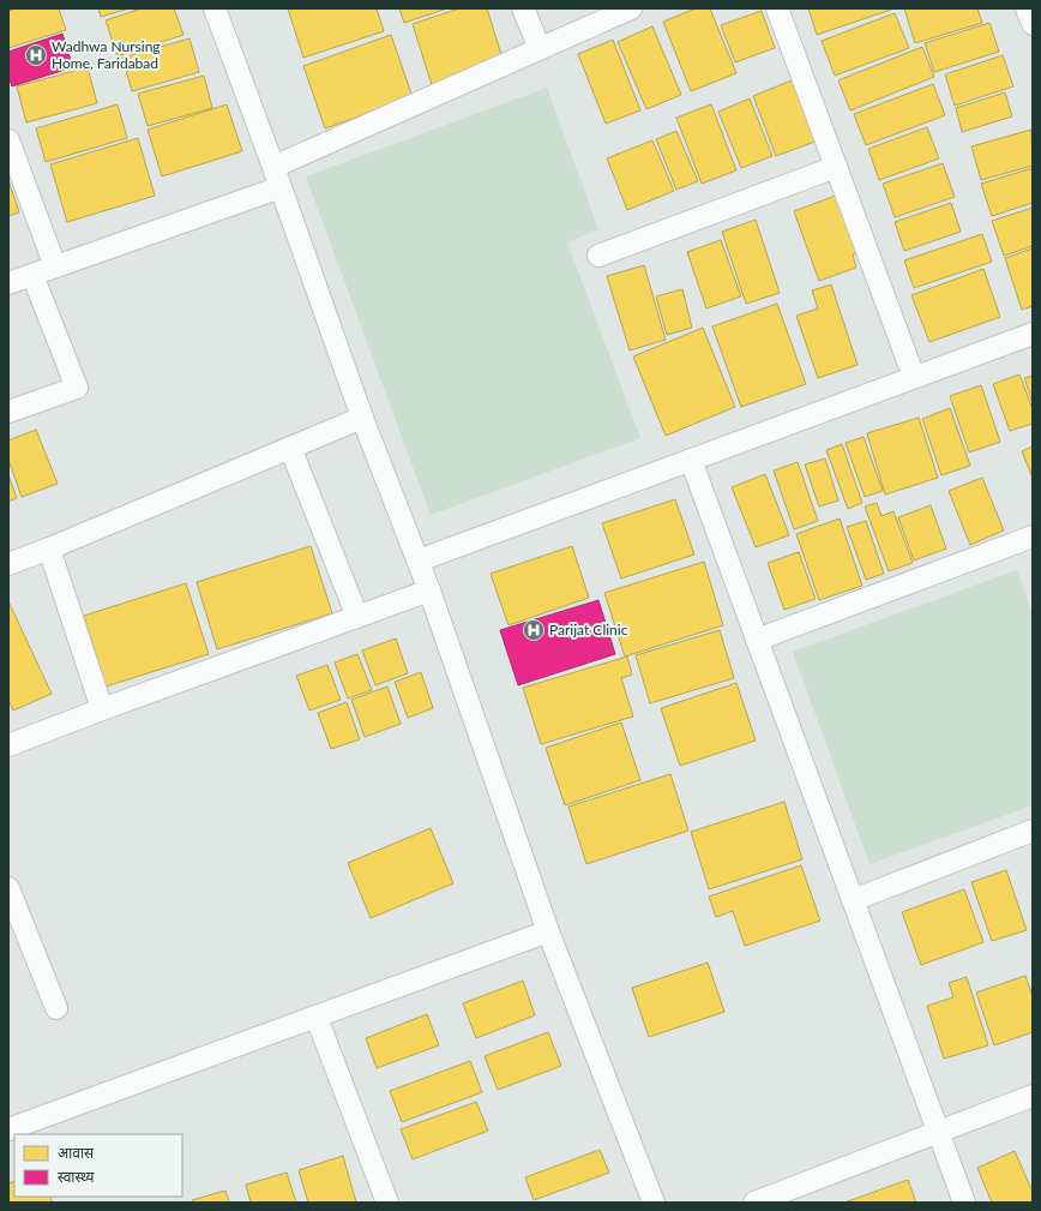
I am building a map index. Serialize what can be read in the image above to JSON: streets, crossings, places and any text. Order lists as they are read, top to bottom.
{
  "places": {
    "hospital": ["Wadhwa Nursing Home, Faridabad", "Parijat Clinic"]
  },
  "legend": ["आवास", "स्वास्थ्य"]
}
